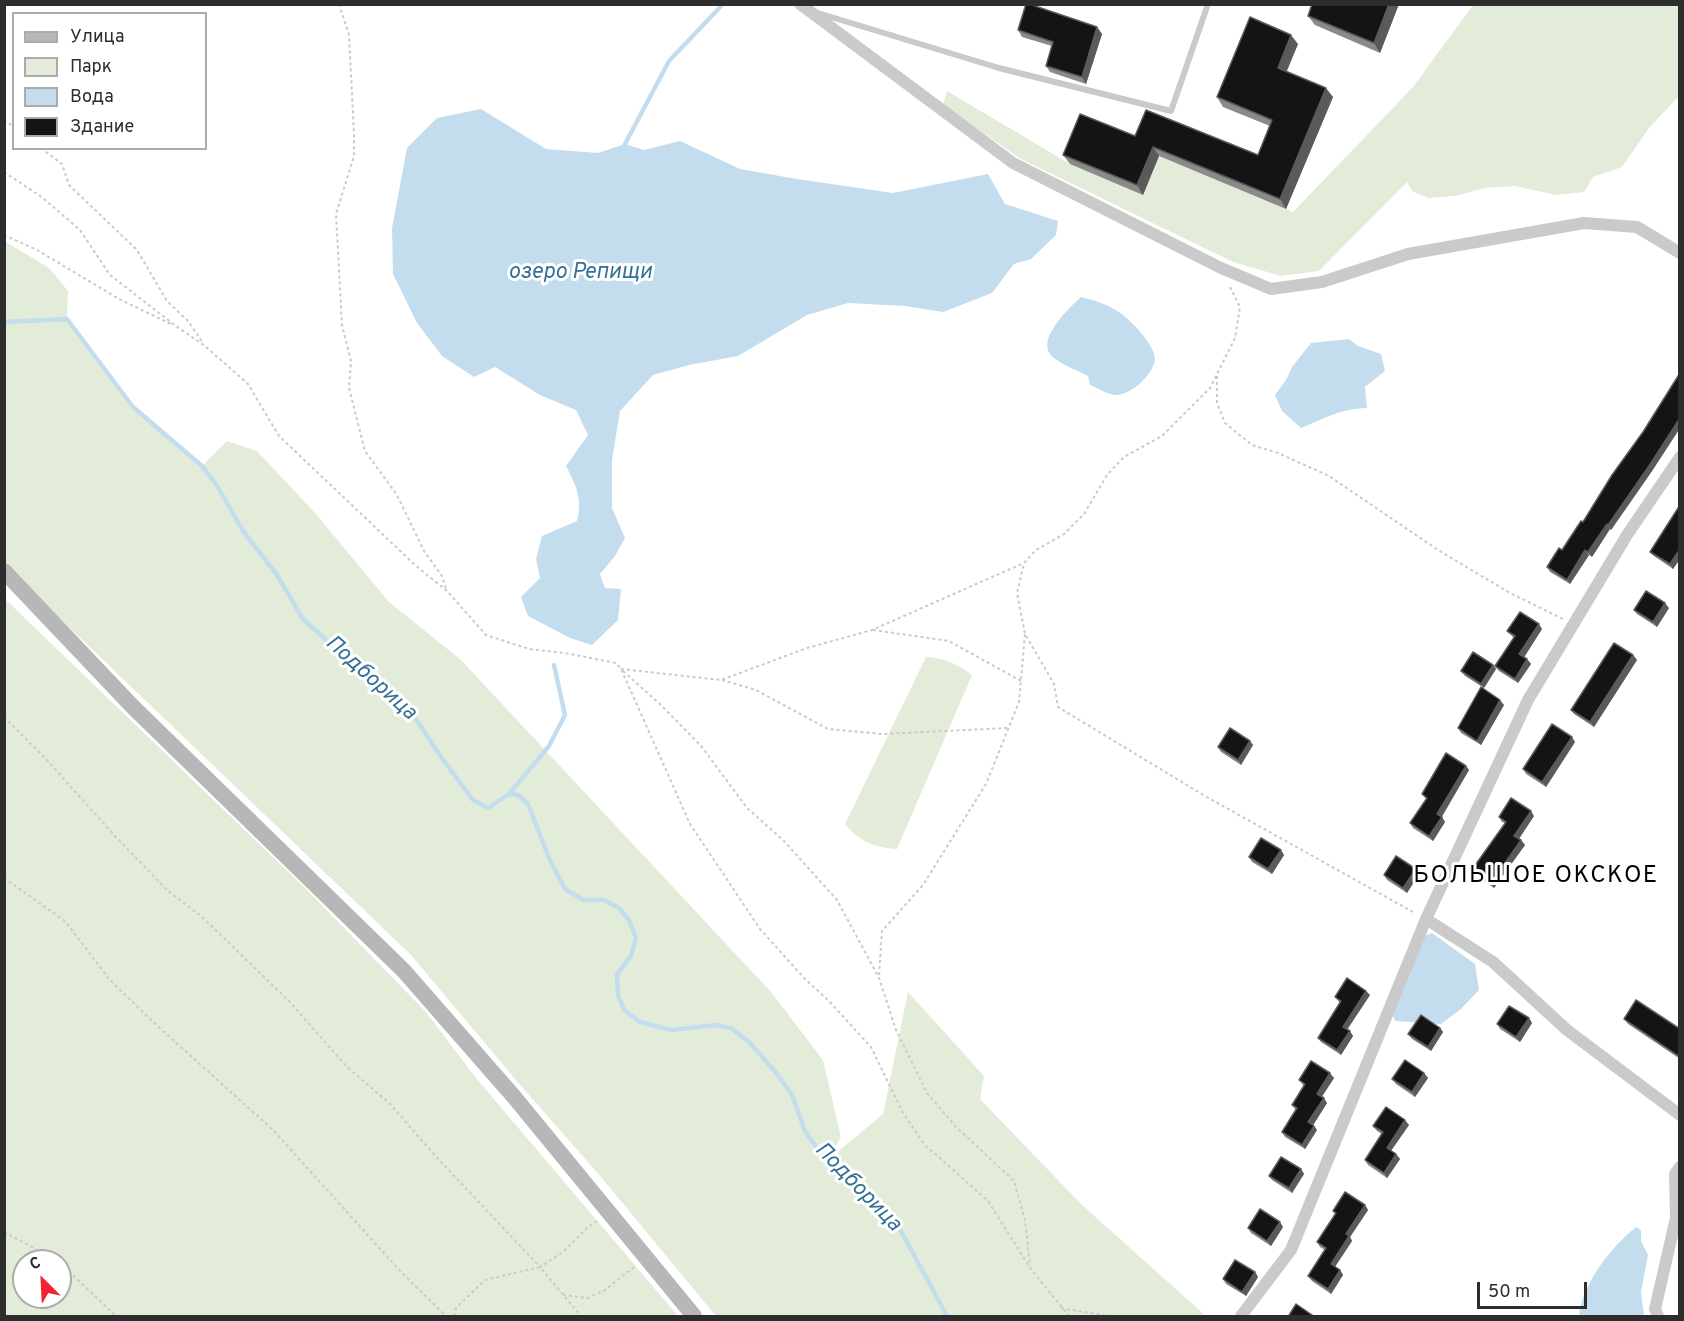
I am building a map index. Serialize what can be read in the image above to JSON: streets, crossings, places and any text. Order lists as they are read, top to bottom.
{
  "districts": ["БОЛЬШОЕ ОКСКОЕ"],
  "water": ["озеро Репищи", "Подборица"],
  "legend": [
    "Улица",
    "Парк",
    "Вода",
    "Здание"
  ],
  "scale_bar": "50 m",
  "north": "top left"
}
